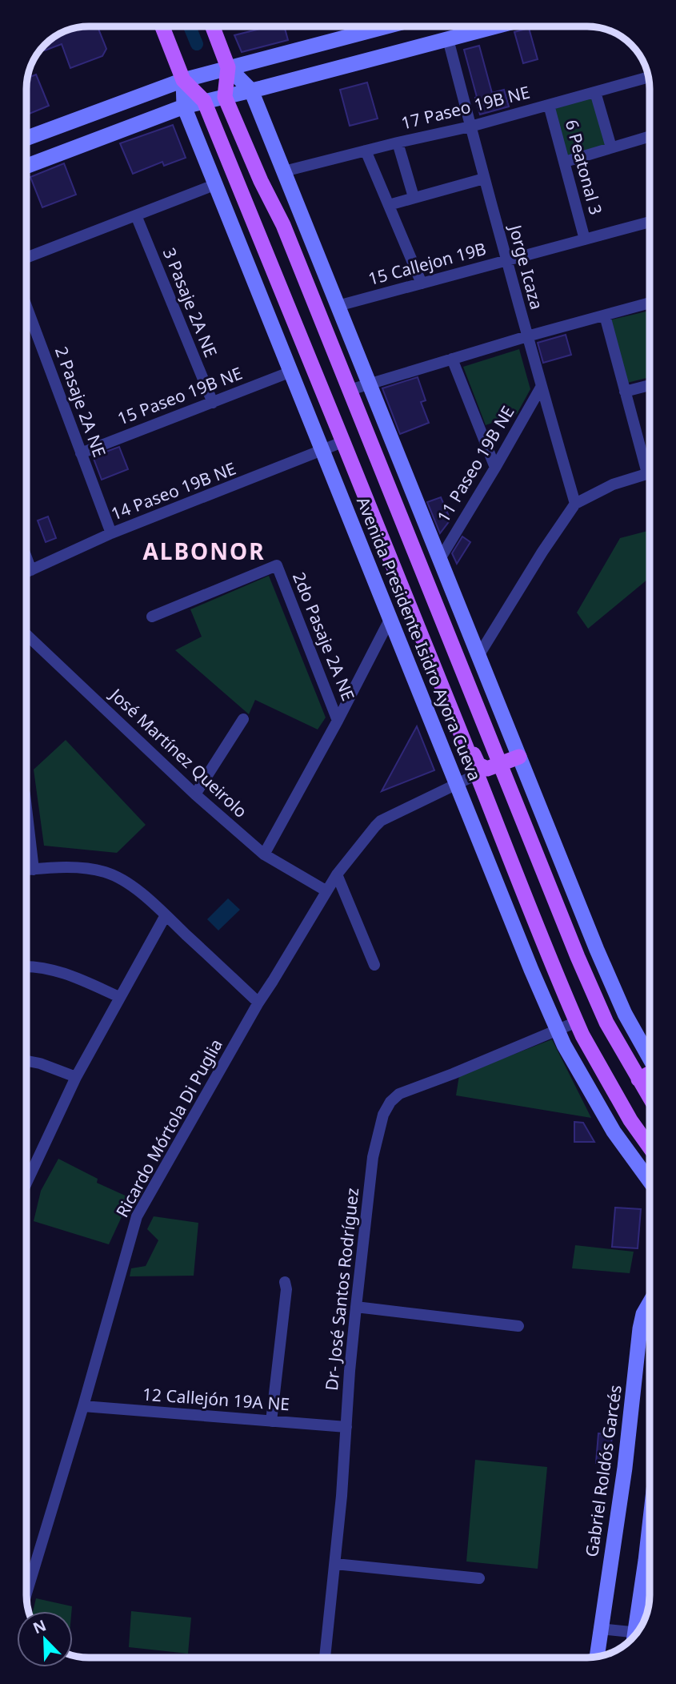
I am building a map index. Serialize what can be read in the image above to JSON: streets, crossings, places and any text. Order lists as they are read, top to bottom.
{
  "streets": {
    "main road": ["Avenida Presidente Isidro Ayora Cueva", "Gabriel Roldós Garcés"],
    "street": [
      "17 Paseo 19B NE",
      "6 Peatonal 3",
      "15 Callejon 19B",
      "Jorge Icaza",
      "3 Pasaje 2A NE",
      "15 Paseo 19B NE",
      "2 Pasaje 2A NE",
      "11 Paseo 19B NE",
      "14 Paseo 19B NE",
      "2do Pasaje 2A NE",
      "José Martínez Queirolo",
      "Ricardo Mórtola Di Puglia",
      "Dr- José Santos Rodríguez",
      "12 Callejón 19A NE"
    ]
  },
  "crossings": [
    ["17 Paseo 19B NE", "6 Peatonal 3"],
    ["17 Paseo 19B NE", "Jorge Icaza"],
    ["17 Paseo 19B NE", "Avenida Presidente Isidro Ayora Cueva"],
    ["6 Peatonal 3", "15 Callejon 19B"],
    ["15 Callejon 19B", "Jorge Icaza"],
    ["15 Callejon 19B", "Avenida Presidente Isidro Ayora Cueva"],
    ["Jorge Icaza", "11 Paseo 19B NE"],
    ["3 Pasaje 2A NE", "15 Paseo 19B NE"],
    ["15 Paseo 19B NE", "2 Pasaje 2A NE"],
    ["15 Paseo 19B NE", "Avenida Presidente Isidro Ayora Cueva"],
    ["2 Pasaje 2A NE", "14 Paseo 19B NE"],
    ["11 Paseo 19B NE", "Avenida Presidente Isidro Ayora Cueva"],
    ["14 Paseo 19B NE", "Avenida Presidente Isidro Ayora Cueva"],
    ["Avenida Presidente Isidro Ayora Cueva", "Ricardo Mórtola Di Puglia"],
    ["Avenida Presidente Isidro Ayora Cueva", "Dr- José Santos Rodríguez"],
    ["José Martínez Queirolo", "Ricardo Mórtola Di Puglia"],
    ["Ricardo Mórtola Di Puglia", "12 Callejón 19A NE"],
    ["Dr- José Santos Rodríguez", "12 Callejón 19A NE"]
  ],
  "districts": ["ALBONOR"],
  "north": "top left"
}
